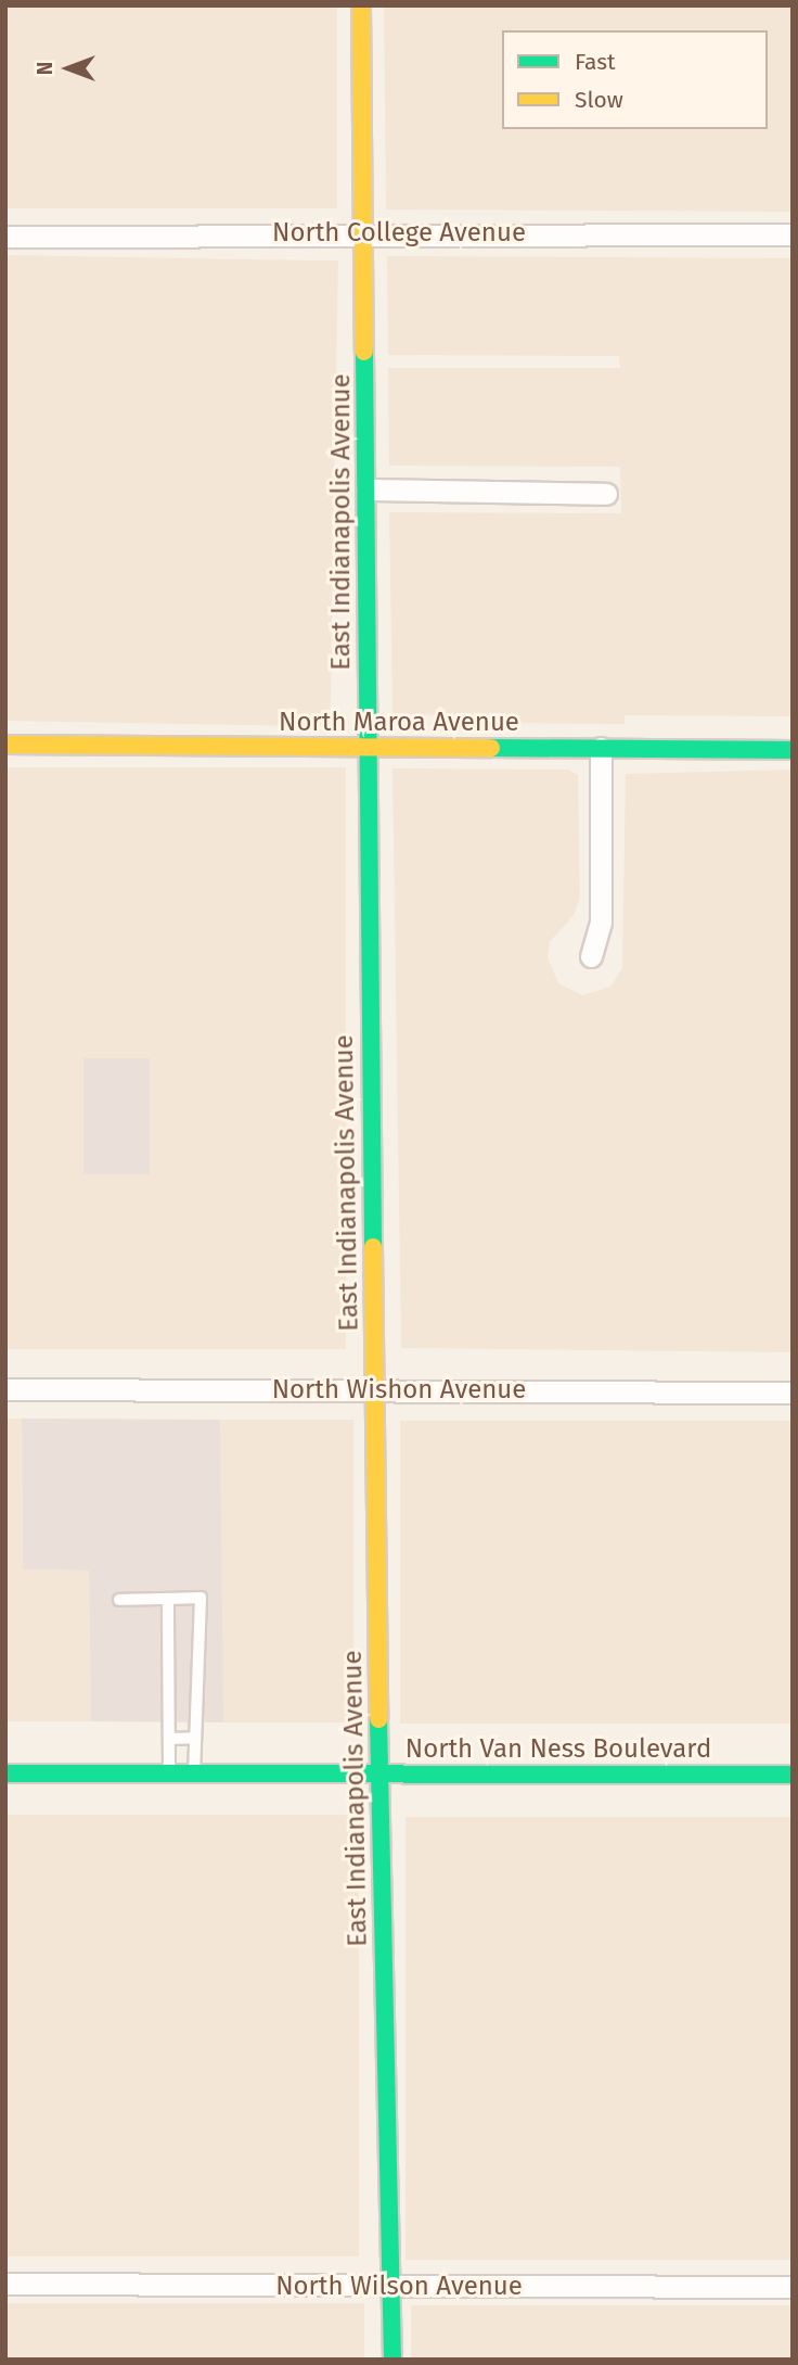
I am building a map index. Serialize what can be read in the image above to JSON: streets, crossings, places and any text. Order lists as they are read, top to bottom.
{
  "streets": {
    "street": [
      "North College Avenue",
      "East Indianapolis Avenue",
      "North Maroa Avenue",
      "North Wishon Avenue",
      "North Van Ness Boulevard",
      "North Wilson Avenue"
    ]
  },
  "crossings": [
    ["North College Avenue", "East Indianapolis Avenue"],
    ["East Indianapolis Avenue", "North Maroa Avenue"],
    ["East Indianapolis Avenue", "North Wishon Avenue"],
    ["East Indianapolis Avenue", "North Van Ness Boulevard"],
    ["East Indianapolis Avenue", "North Wilson Avenue"]
  ],
  "legend": ["Fast", "Slow"],
  "north": "left"
}
